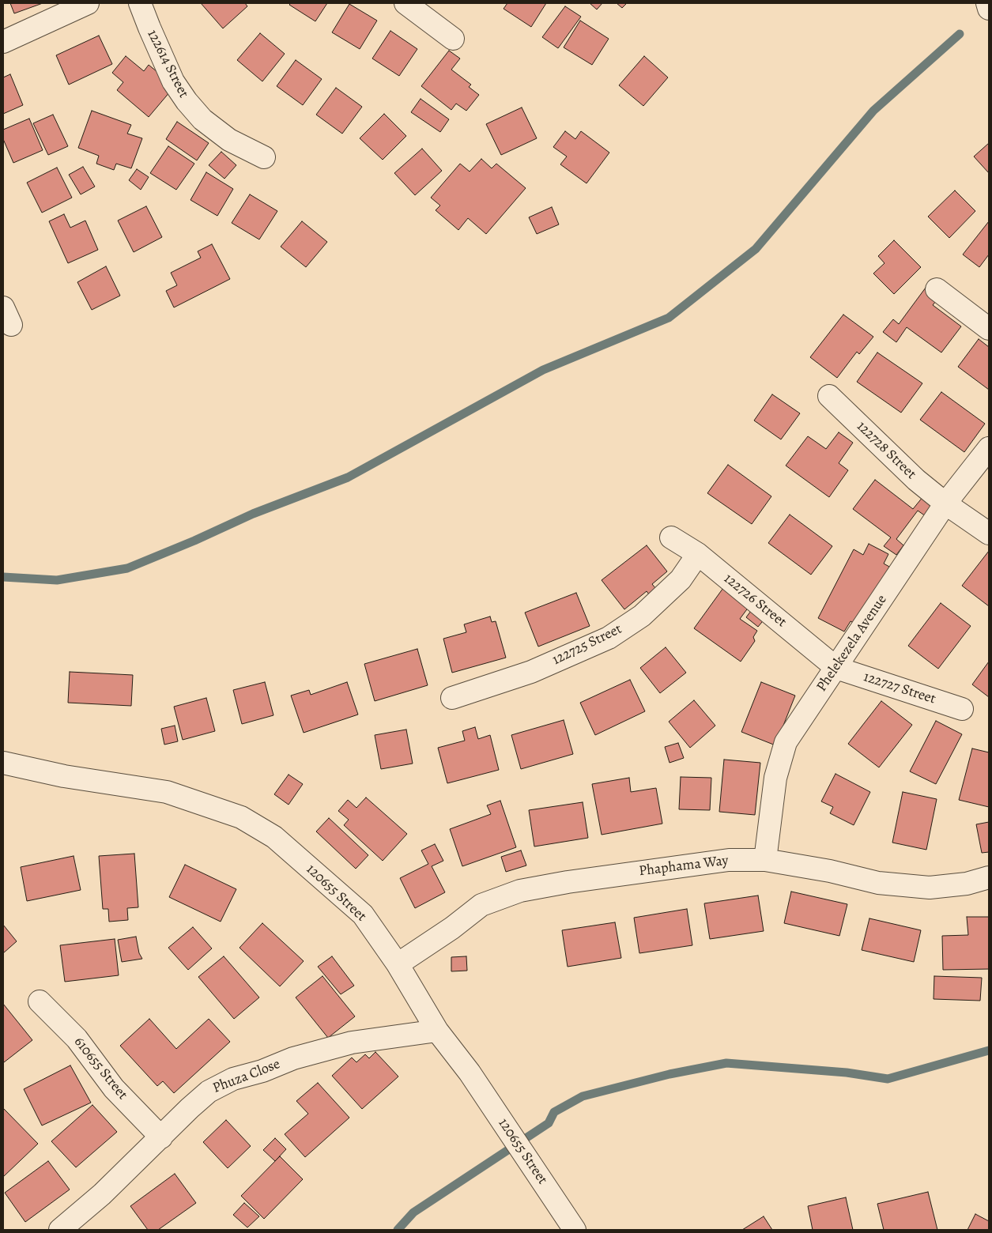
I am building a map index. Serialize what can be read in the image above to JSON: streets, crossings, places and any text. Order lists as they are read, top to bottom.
{
  "streets": {
    "street": [
      "122614 Street",
      "122728 Street",
      "122726 Street",
      "Phelekezela Avenue",
      "122725 Street",
      "122727 Street",
      "Phaphama Way",
      "120655 Street",
      "610655 Street",
      "Phuza Close"
    ]
  },
  "crossings": [
    ["122728 Street", "Phelekezela Avenue"],
    ["122726 Street", "Phelekezela Avenue"],
    ["122726 Street", "122725 Street"],
    ["122726 Street", "122727 Street"],
    ["Phelekezela Avenue", "122727 Street"],
    ["Phelekezela Avenue", "Phaphama Way"],
    ["Phaphama Way", "120655 Street"],
    ["120655 Street", "Phuza Close"],
    ["610655 Street", "Phuza Close"]
  ]
}
